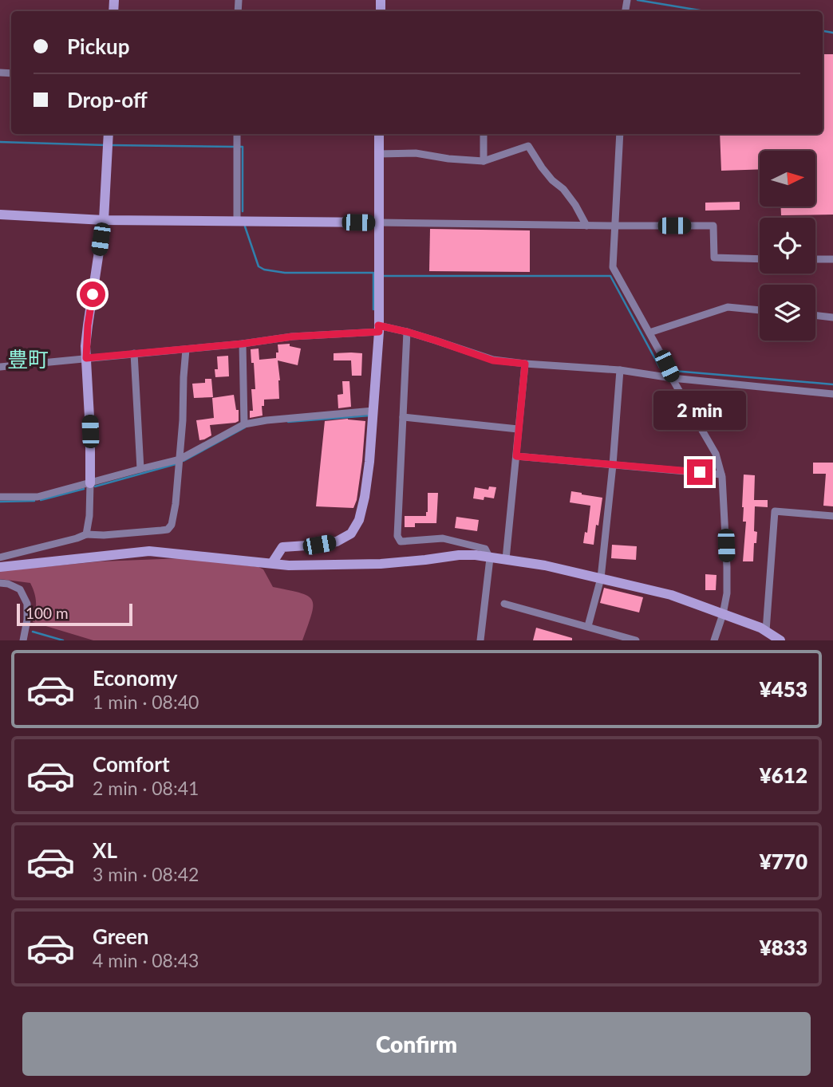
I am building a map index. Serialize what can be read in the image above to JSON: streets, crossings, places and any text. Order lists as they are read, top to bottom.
{
  "districts": ["豊町"],
  "scale_bar": "100 m",
  "north": "right",
  "page": {
    "banner": ["Pickup", "Drop-off"],
    "bubble": "2 min",
    "scale": "100 m",
    "list": [
      {
        "name": "Economy",
        "note": "1 min · 08:40",
        "value": "¥453"
      },
      {
        "name": "Comfort",
        "note": "2 min · 08:41",
        "value": "¥612"
      },
      {
        "name": "XL",
        "note": "3 min · 08:42",
        "value": "¥770"
      },
      {
        "name": "Green",
        "note": "4 min · 08:43",
        "value": "¥833"
      }
    ],
    "buttons": "Confirm"
  }
}
